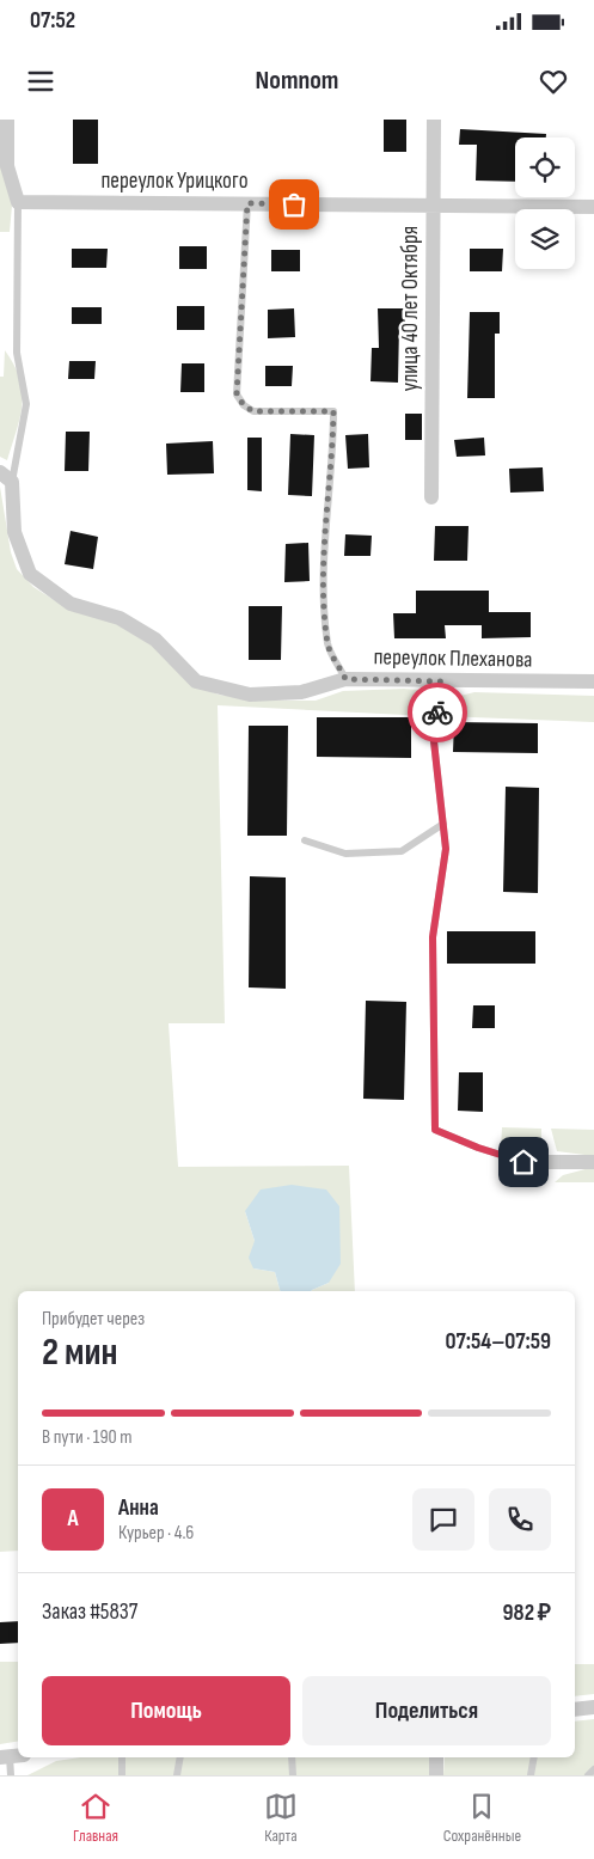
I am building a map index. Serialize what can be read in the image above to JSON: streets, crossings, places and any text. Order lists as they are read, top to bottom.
{
  "streets": {
    "street": ["переулок Урицкого", "улица 40 лет Октября", "переулок Плеханова"]
  },
  "crossings": [
    ["переулок Урицкого", "улица 40 лет Октября"]
  ],
  "page": {
    "status": "07:52",
    "header": "Nomnom",
    "heading": ["2 мин", "Прибудет через", "07:54–07:59"],
    "panel": [
      "Анна",
      "Курьер · 4.6",
      "Заказ #5837",
      "982 ₽"
    ],
    "bar": "В пути · 190 m",
    "round": "А",
    "buttons": ["Помощь", "Поделиться"],
    "tabs": ["Главная", "Карта", "Сохранённые"]
  }
}
